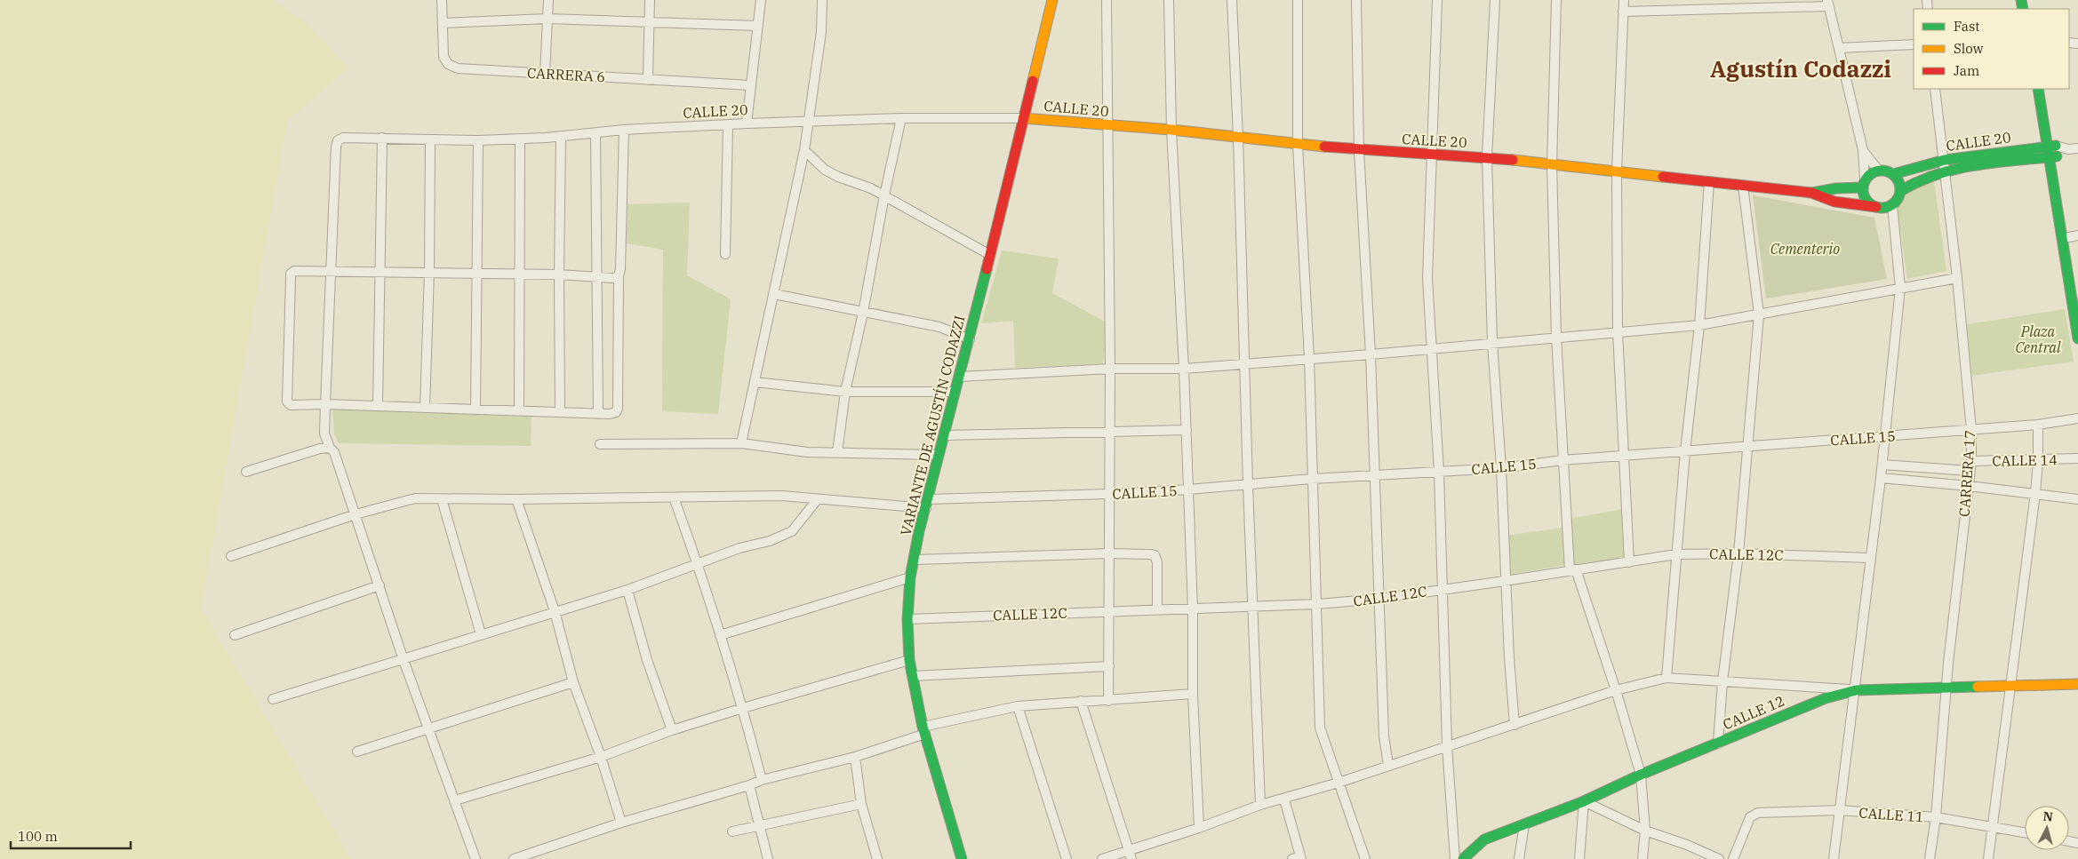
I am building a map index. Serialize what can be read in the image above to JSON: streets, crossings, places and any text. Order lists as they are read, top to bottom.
{
  "streets": {
    "main road": ["CALLE 20", "VARIANTE DE AGUSTÍN CODAZZI", "CALLE 12"],
    "street": [
      "CARRERA 6",
      "CALLE 15",
      "CALLE 14",
      "CARRERA 17",
      "CALLE 12C",
      "CALLE 11"
    ]
  },
  "crossings": [
    ["CALLE 20", "VARIANTE DE AGUSTÍN CODAZZI"],
    ["CALLE 20", "CARRERA 17"],
    ["VARIANTE DE AGUSTÍN CODAZZI", "CALLE 15"],
    ["VARIANTE DE AGUSTÍN CODAZZI", "CALLE 12C"],
    ["CALLE 15", "CARRERA 17"],
    ["CALLE 14", "CARRERA 17"],
    ["CARRERA 17", "CALLE 12"],
    ["CARRERA 17", "CALLE 11"]
  ],
  "districts": ["Agustín Codazzi"],
  "parks": ["Cementerio", "Plaza Central"],
  "legend": ["Fast", "Slow", "Jam"],
  "scale_bar": "100 m",
  "north": "top"
}
